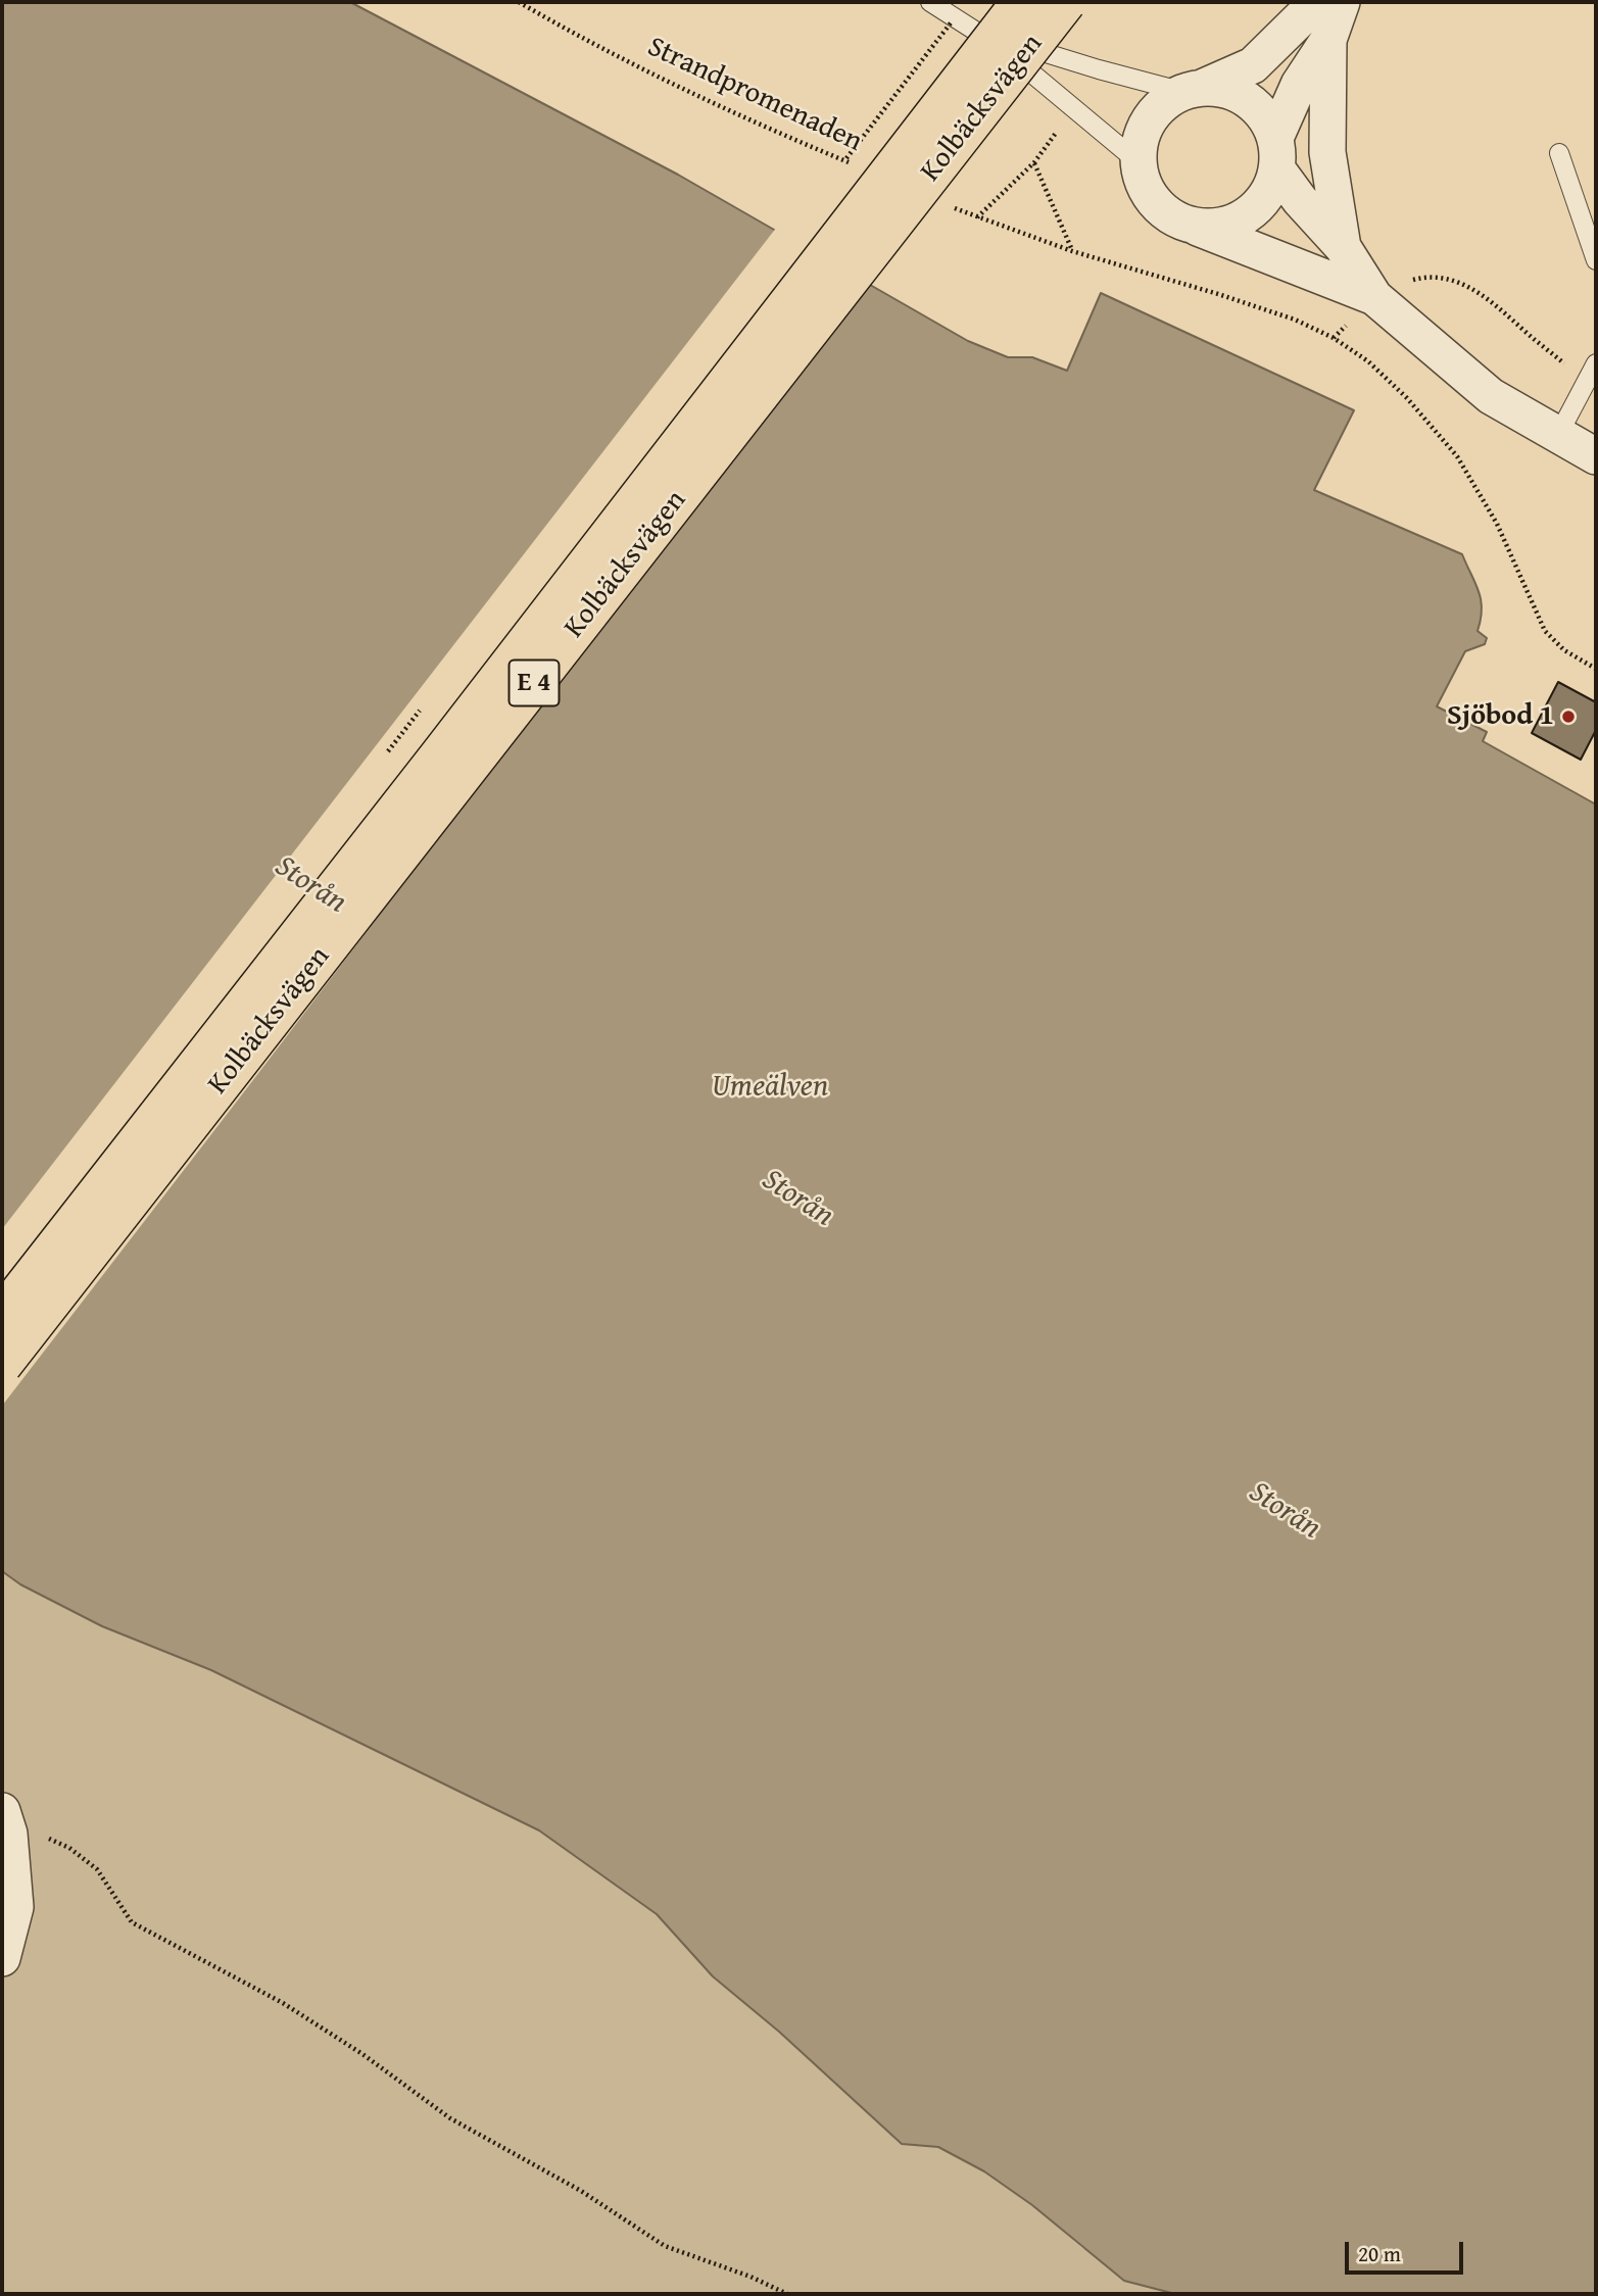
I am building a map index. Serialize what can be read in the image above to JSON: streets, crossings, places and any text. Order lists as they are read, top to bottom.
{
  "streets": {
    "highway": ["Kolbäcksvägen", "E 4"],
    "path": ["Strandpromenaden"]
  },
  "water": ["Storån", "Umeälven"],
  "places": ["Sjöbod 1"],
  "scale_bar": "20 m"
}
